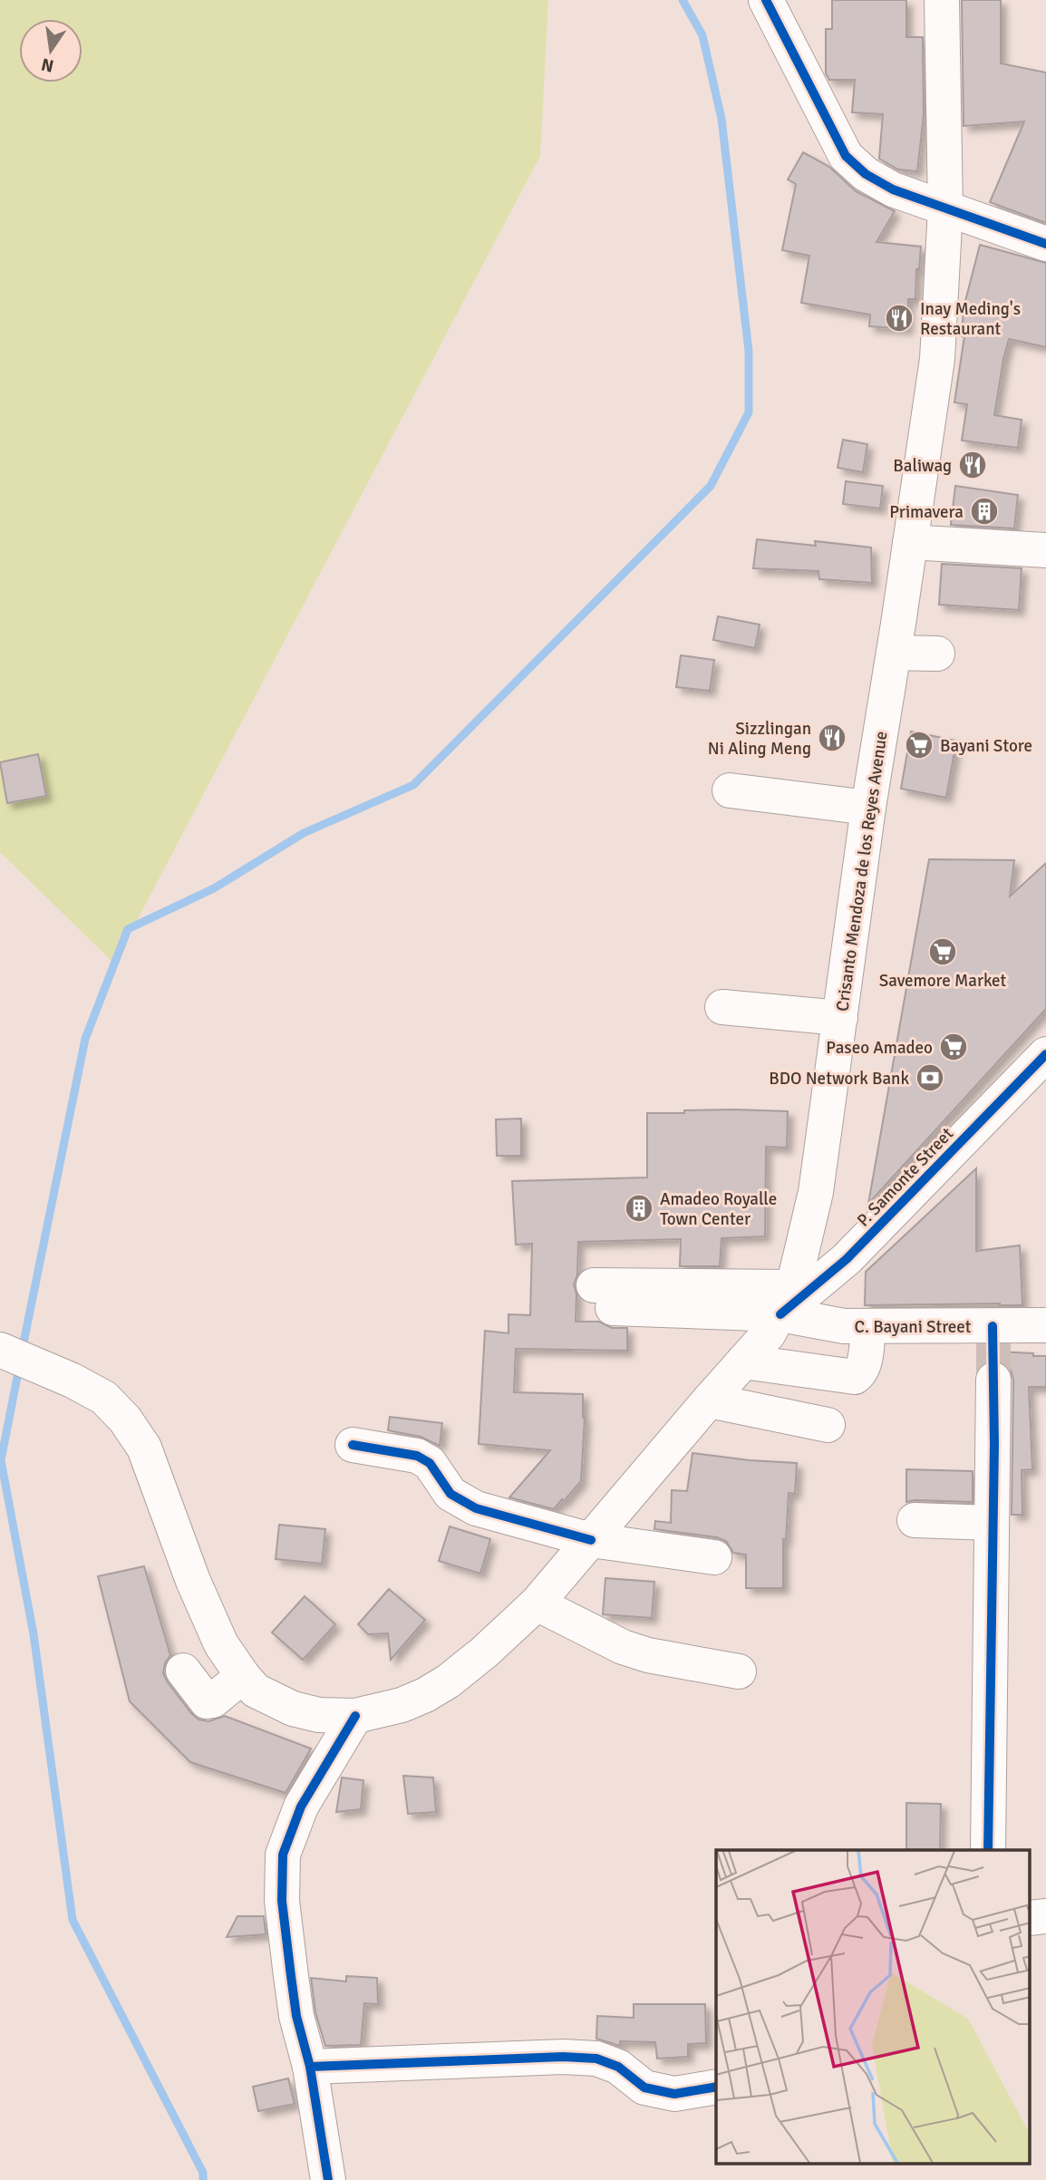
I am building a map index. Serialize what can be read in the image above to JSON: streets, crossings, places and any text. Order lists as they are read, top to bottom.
{
  "streets": {
    "street": ["Crisanto Mendoza de los Reyes Avenue", "P. Samonte Street", "C. Bayani Street"]
  },
  "crossings": [
    ["Crisanto Mendoza de los Reyes Avenue", "P. Samonte Street"],
    ["Crisanto Mendoza de los Reyes Avenue", "C. Bayani Street"],
    ["P. Samonte Street", "C. Bayani Street"]
  ],
  "places": {
    "restaurant": ["Inay Meding's Restaurant", "Baliwag", "Sizzlingan Ni Aling Meng"],
    "building": ["Primavera", "Amadeo Royalle Town Center"],
    "supermarket": ["Bayani Store", "Savemore Market", "Paseo Amadeo"],
    "bank": ["BDO Network Bank"]
  },
  "north": "bottom"
}
